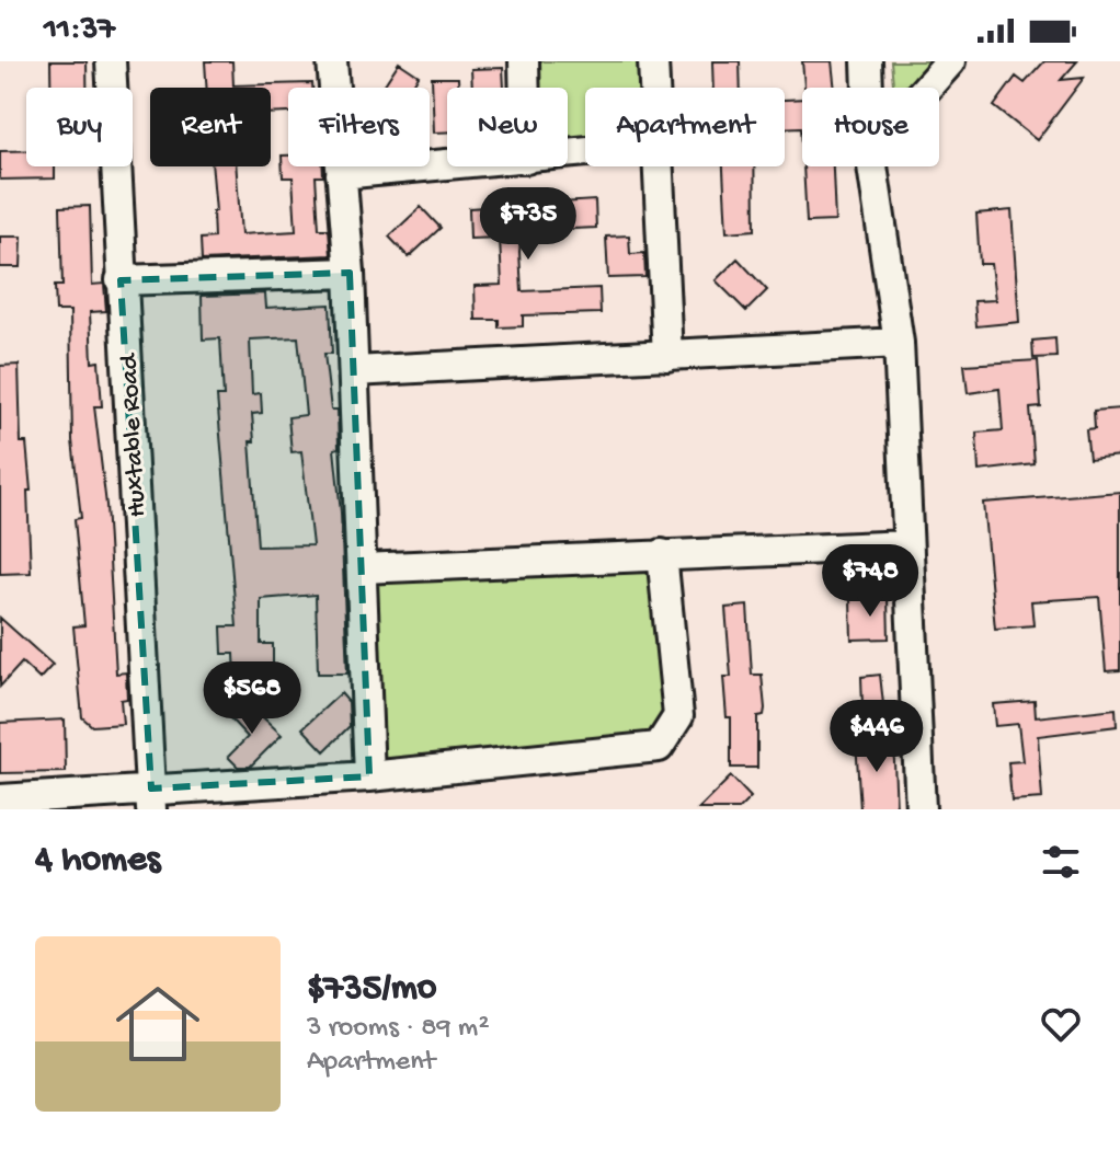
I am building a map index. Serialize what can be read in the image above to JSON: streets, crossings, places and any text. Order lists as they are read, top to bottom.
{
  "streets": {
    "street": ["Huxtable Road"]
  },
  "page": {
    "status": "11:37",
    "chip": [
      "Buy",
      "Rent",
      "Filters",
      "New",
      "Apartment",
      "House"
    ],
    "price": [
      "$735",
      "$748",
      "$568",
      "$446"
    ],
    "heading": "4 homes",
    "list": [
      {
        "name": "$735/mo",
        "note": "3 rooms · 89 m² · Apartment"
      }
    ]
  }
}
